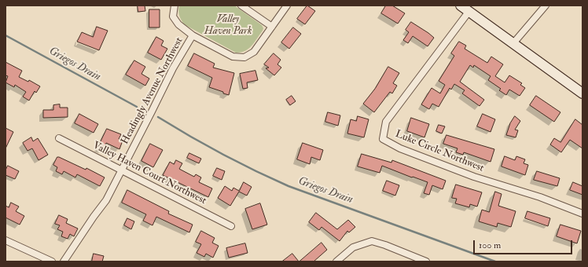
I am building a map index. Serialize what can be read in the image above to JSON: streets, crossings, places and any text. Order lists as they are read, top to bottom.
{
  "streets": {
    "street": ["Headingly Avenue Northwest", "Luke Circle Northwest", "Valley Haven Court Northwest"]
  },
  "crossings": [
    ["Headingly Avenue Northwest", "Valley Haven Court Northwest"]
  ],
  "water": ["Griegos Drain"],
  "parks": ["Valley Haven Park"],
  "scale_bar": "100 m"
}
